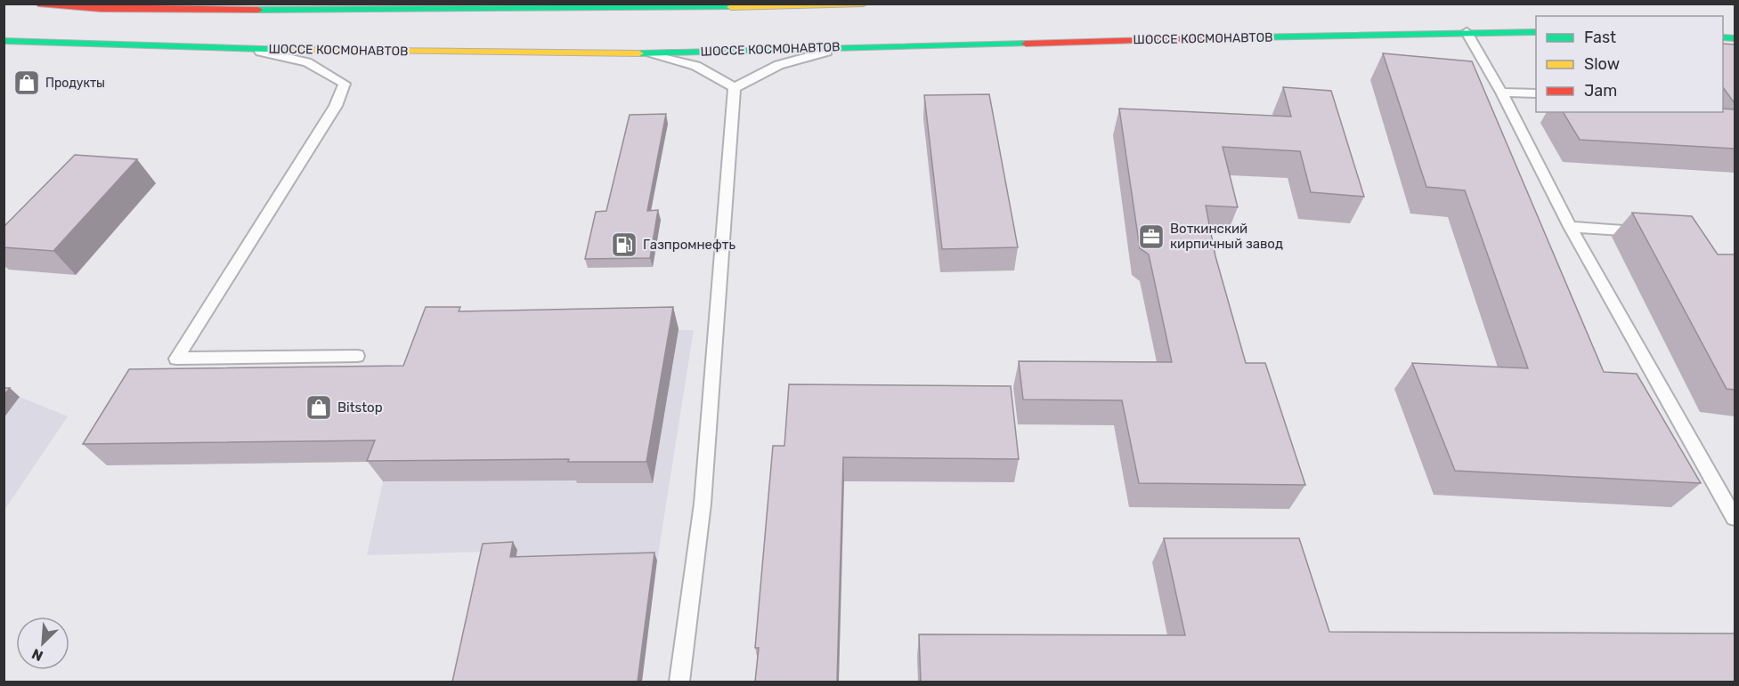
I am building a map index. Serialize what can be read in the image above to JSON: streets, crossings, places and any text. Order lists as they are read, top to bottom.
{
  "streets": {
    "main road": ["ШОССЕ КОСМОНАВТОВ"]
  },
  "places": {
    "shop": ["Продукты", "Bitstop"],
    "office": ["Воткинский кирпичный завод"],
    "fuel station": ["Газпромнефть"]
  },
  "legend": ["Fast", "Slow", "Jam"],
  "north": "bottom left"
}
